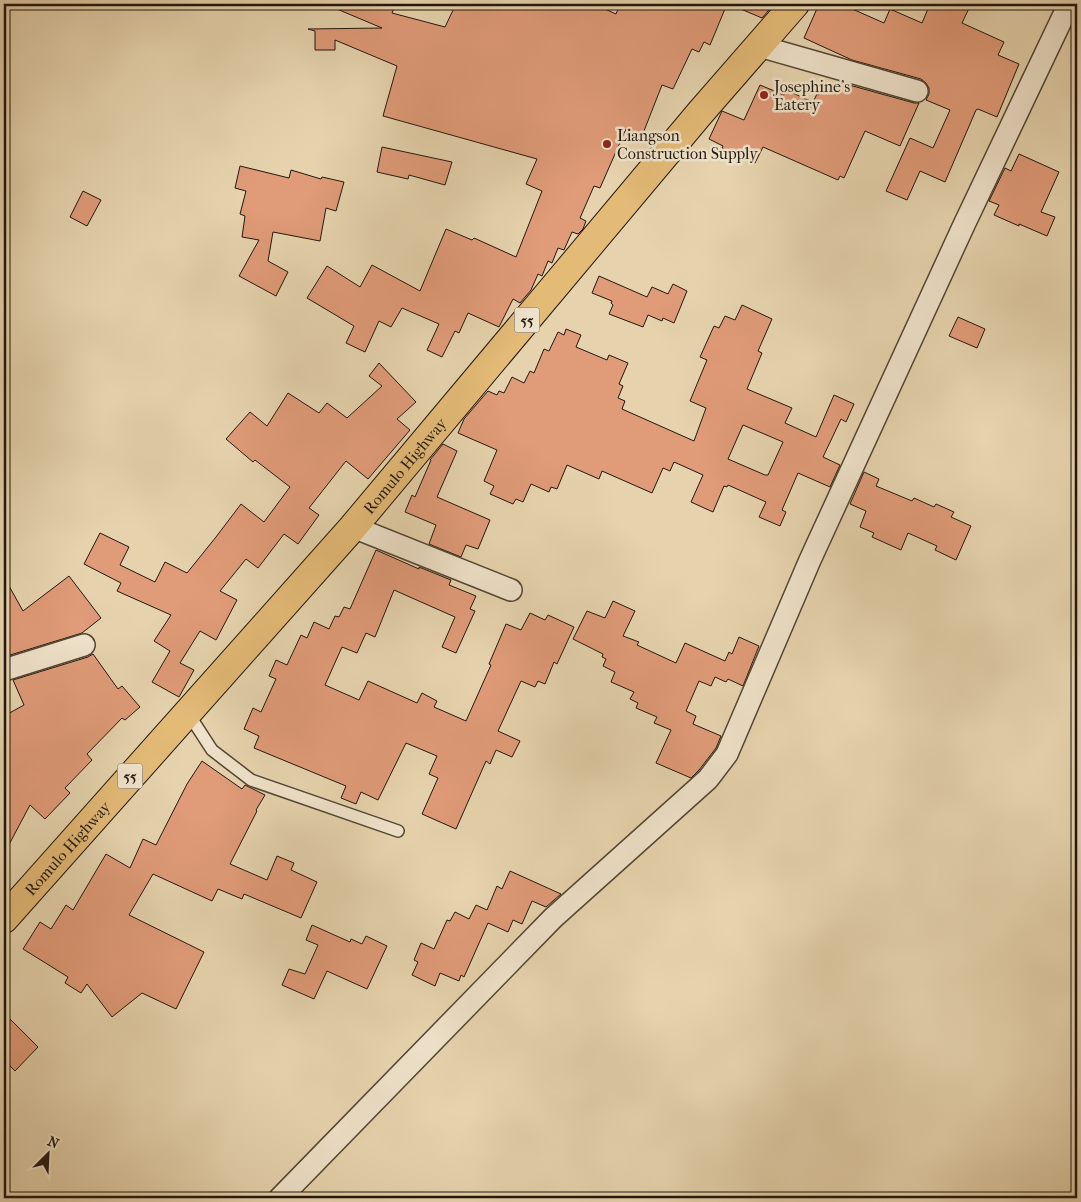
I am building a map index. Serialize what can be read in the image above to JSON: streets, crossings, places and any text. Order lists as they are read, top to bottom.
{
  "streets": {
    "highway": ["55", "Romulo Highway"]
  },
  "places": ["Josephine's Eatery", "Liangson Construction Supply"],
  "north": "top right"
}
